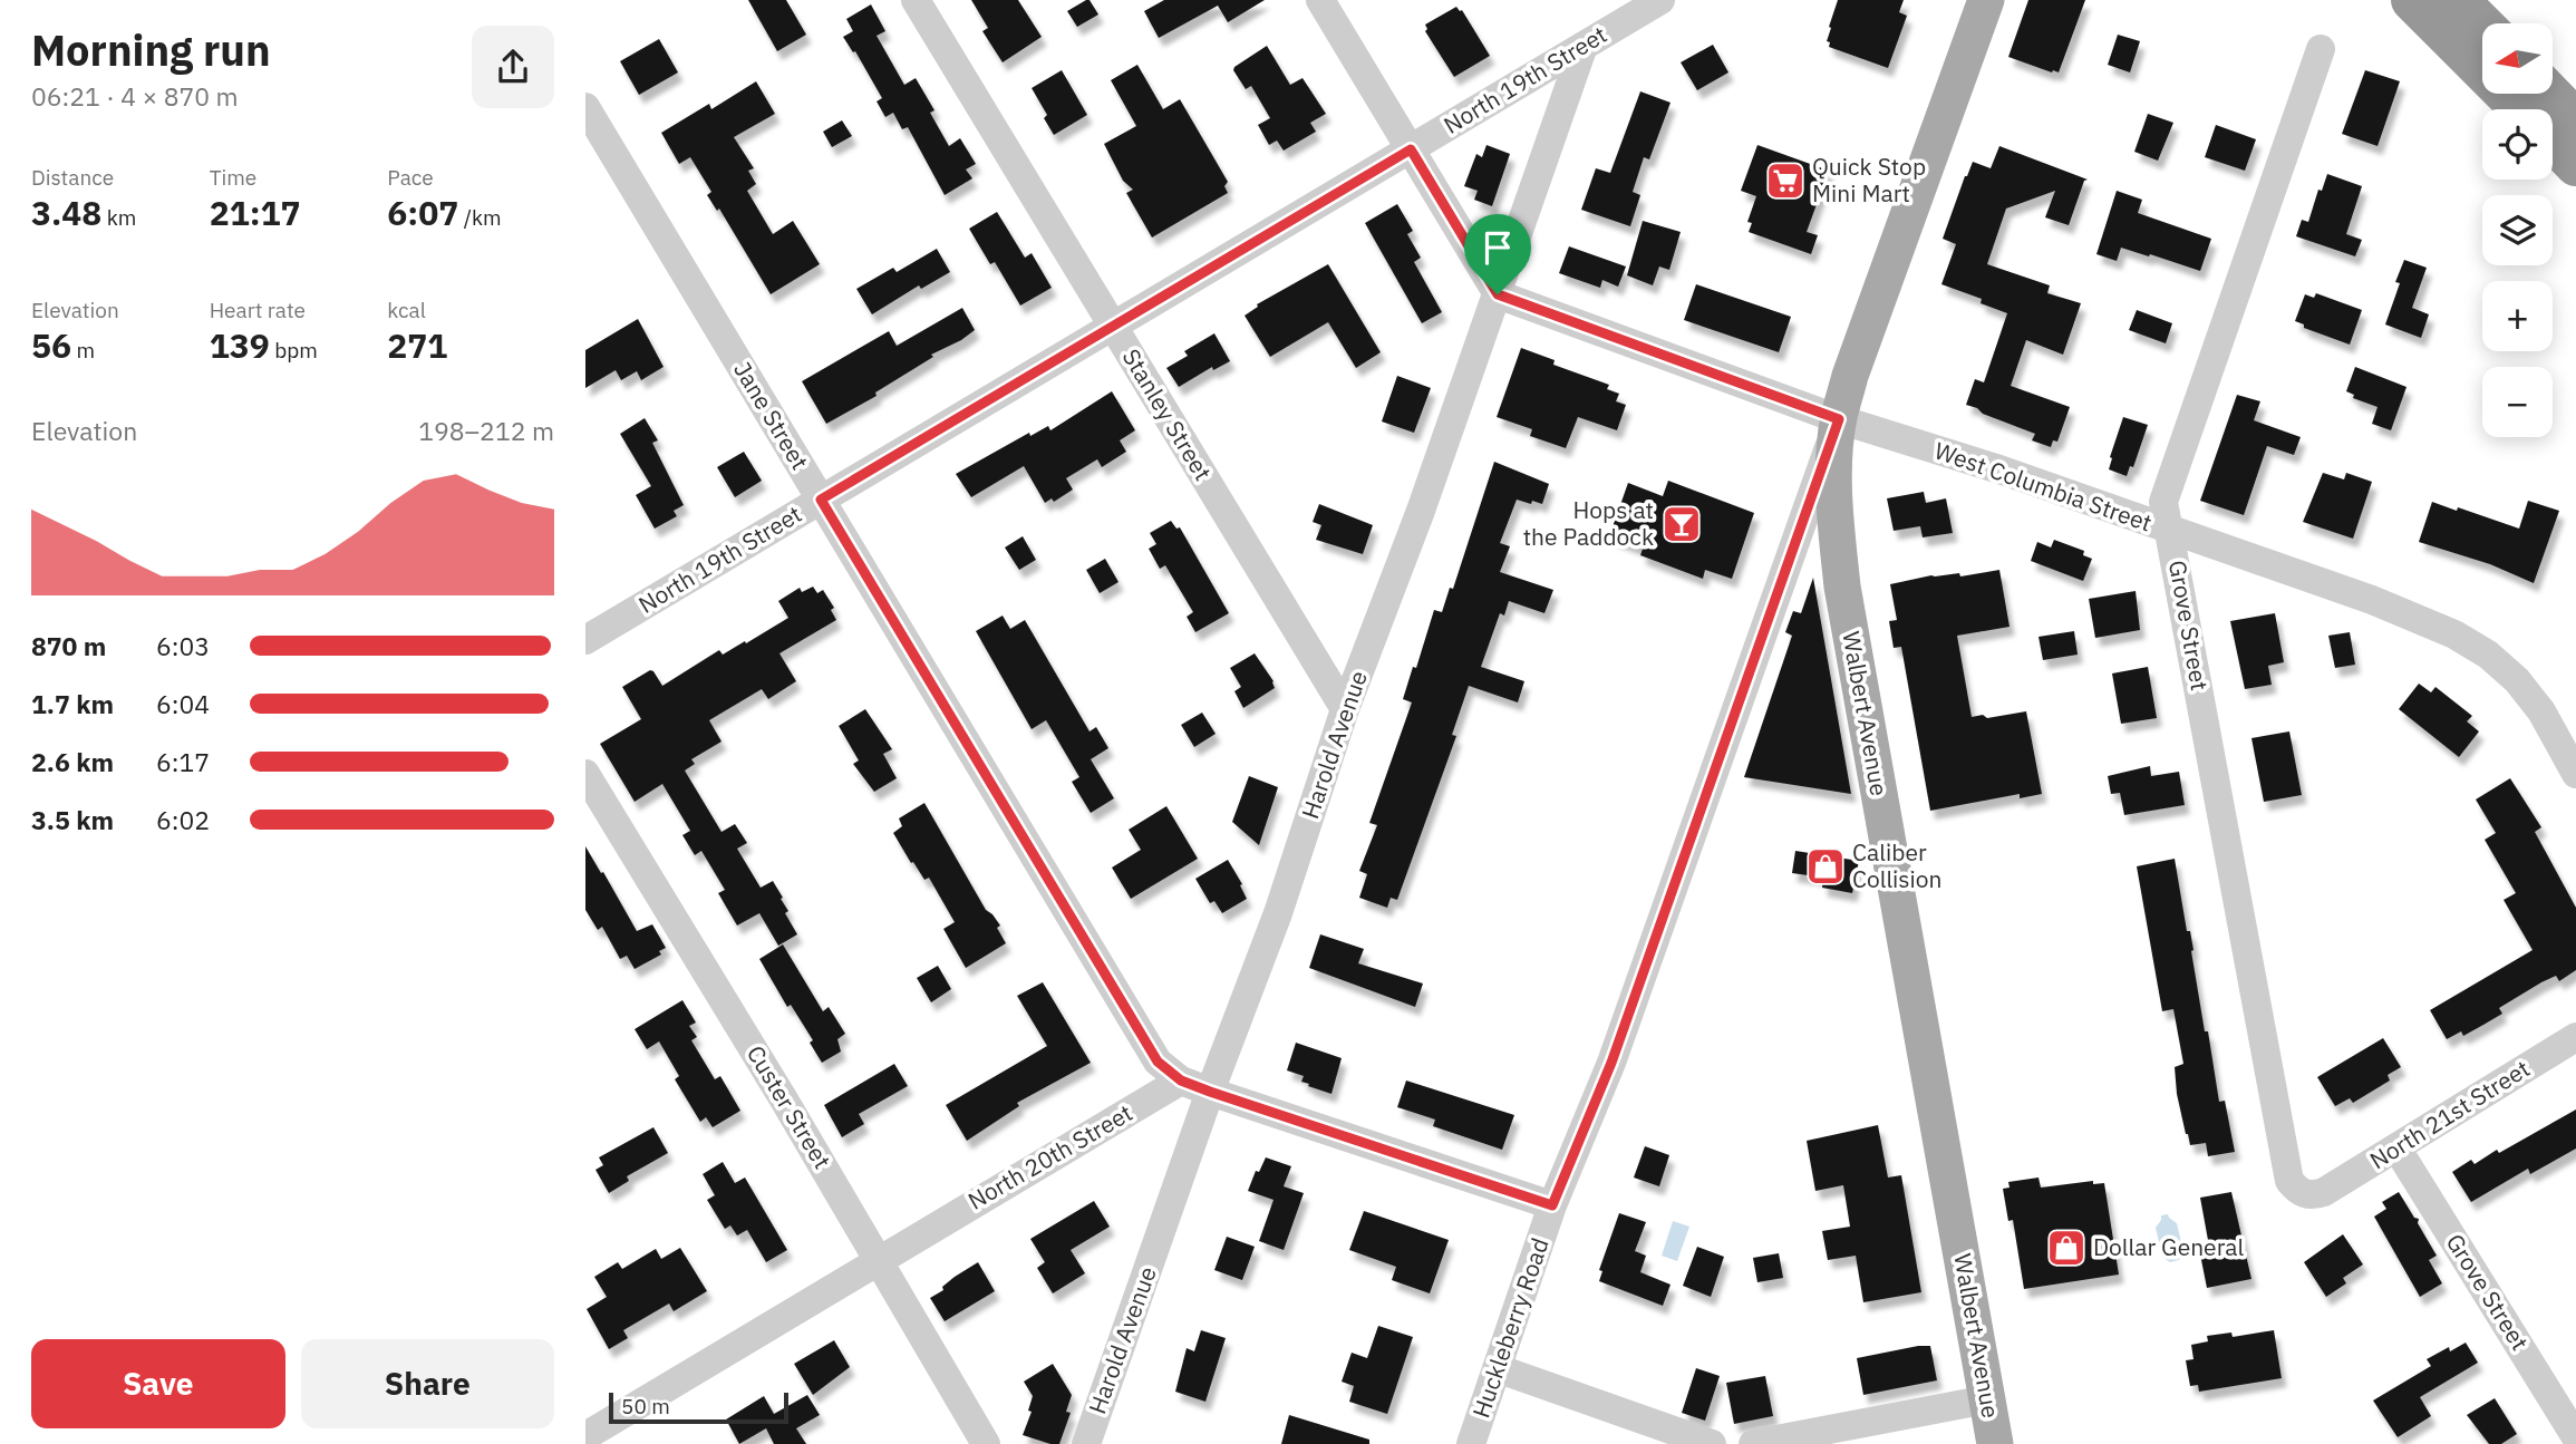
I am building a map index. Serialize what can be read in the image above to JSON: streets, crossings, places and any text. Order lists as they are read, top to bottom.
{
  "streets": {
    "main road": ["Walbert Avenue"],
    "street": [
      "North 19th Street",
      "Stanley Street",
      "Jane Street",
      "West Columbia Street",
      "Grove Street",
      "Harold Avenue",
      "Custer Street",
      "North 21st Street",
      "North 20th Street",
      "Huckleberry Road"
    ]
  },
  "crossings": [
    ["North 19th Street", "Stanley Street"],
    ["North 19th Street", "Jane Street"],
    ["North 19th Street", "Harold Avenue"],
    ["Stanley Street", "Harold Avenue"],
    ["Jane Street", "North 20th Street"],
    ["West Columbia Street", "Grove Street"],
    ["West Columbia Street", "Walbert Avenue"],
    ["West Columbia Street", "Harold Avenue"],
    ["West Columbia Street", "Huckleberry Road"],
    ["Grove Street", "North 21st Street"],
    ["Walbert Avenue", "Huckleberry Road"],
    ["Custer Street", "North 20th Street"]
  ],
  "places": {
    "supermarket": ["Quick Stop Mini Mart"],
    "bar": ["Hops at the Paddock"],
    "shop": ["Caliber Collision", "Dollar General"]
  },
  "scale_bar": "50 m",
  "north": "left",
  "page": {
    "heading": ["Morning run", "06:21 · 4 × 870 m"],
    "map_buttons": ["+", "−"],
    "stats": [
      ["Distance", "3.48 km"],
      ["Time", "21:17"],
      ["Pace", "6:07 /km"],
      ["Elevation", "56 m"],
      ["Heart rate", "139 bpm"],
      ["kcal", "271"]
    ],
    "chart": ["Elevation", "198–212 m"],
    "list": [
      {
        "name": "870 m",
        "note": "6:03"
      },
      {
        "name": "1.7 km",
        "note": "6:04"
      },
      {
        "name": "2.6 km",
        "note": "6:17"
      },
      {
        "name": "3.5 km",
        "note": "6:02"
      }
    ],
    "buttons": ["Save", "Share"],
    "scale": "50 m"
  }
}
